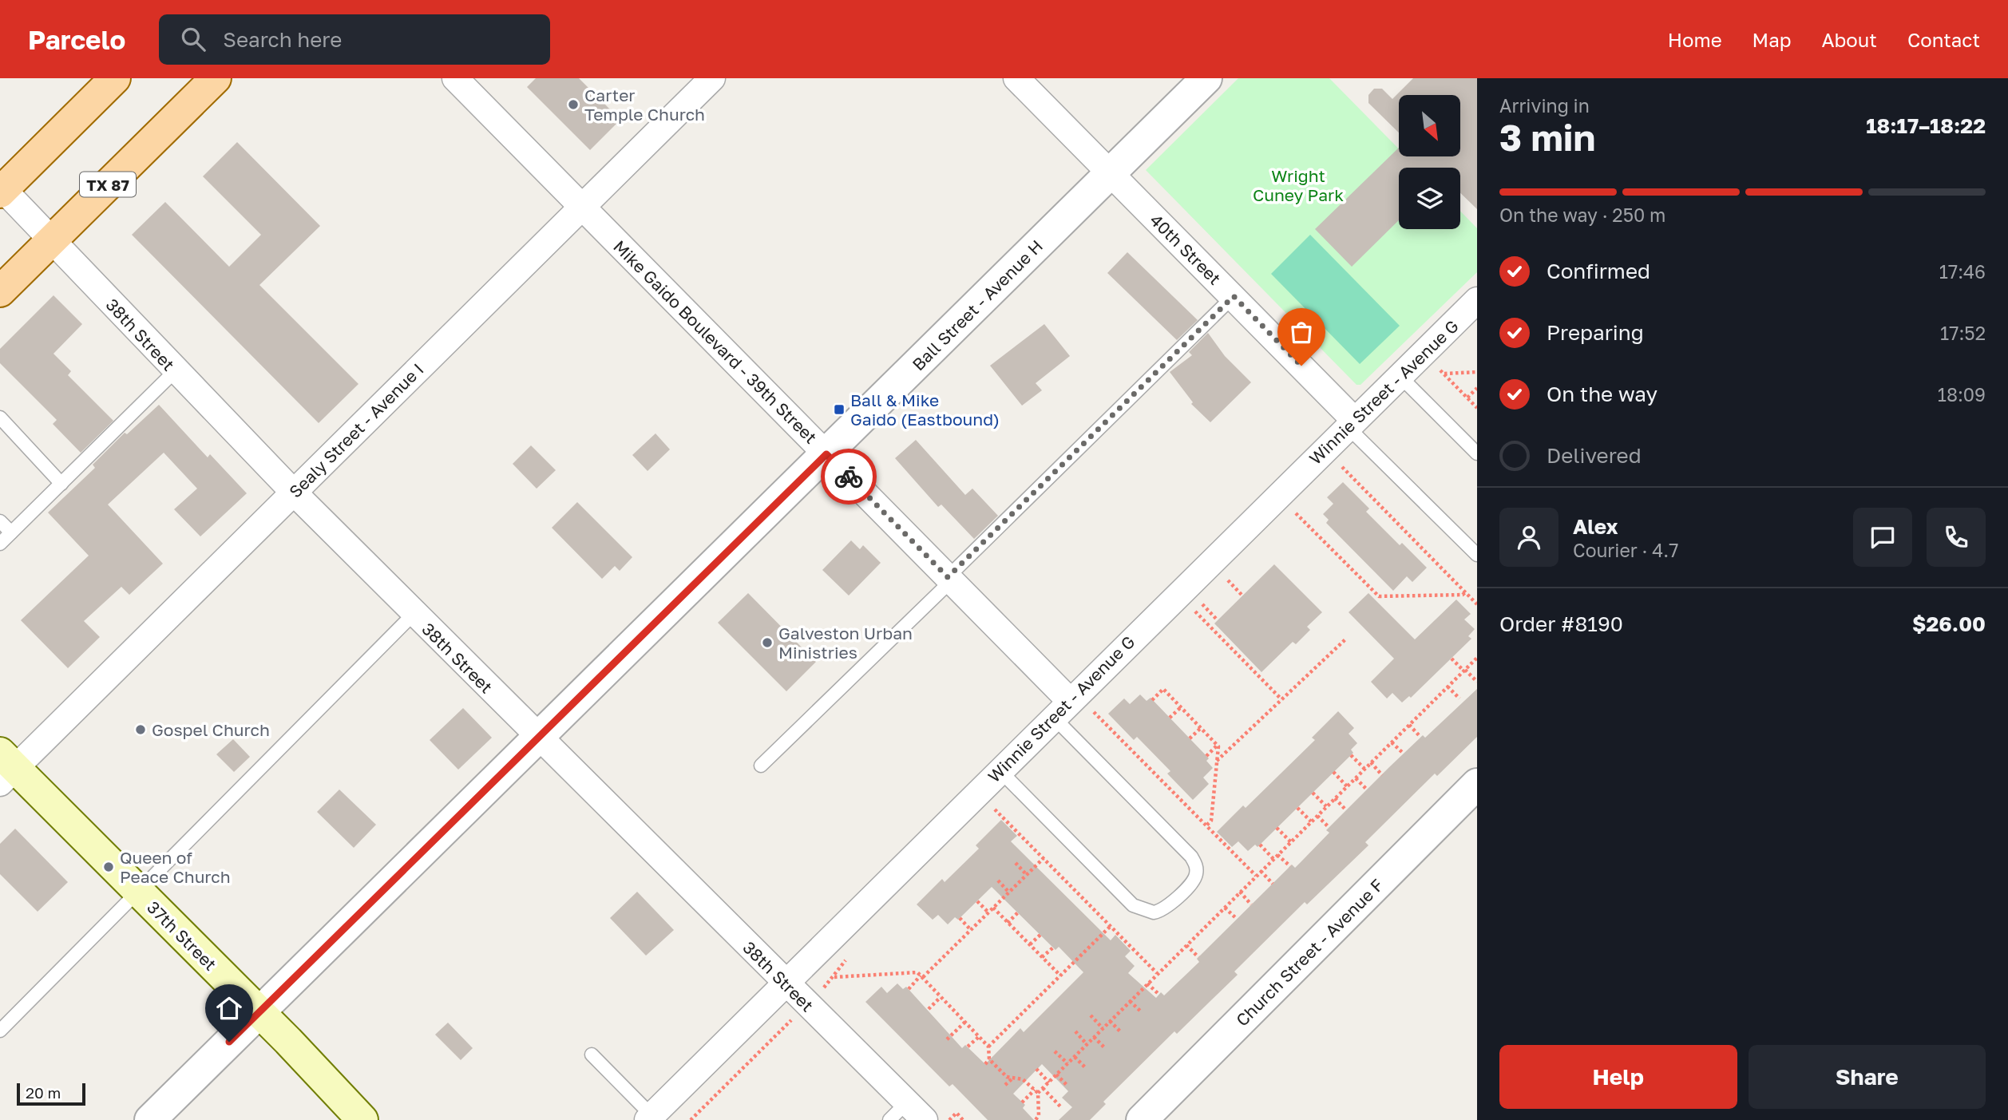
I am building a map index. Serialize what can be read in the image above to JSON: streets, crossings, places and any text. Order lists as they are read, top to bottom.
{
  "streets": {
    "main road": ["TX 87", "37th Street"],
    "street": [
      "40th Street",
      "Ball Street - Avenue H",
      "38th Street",
      "Mike Gaido Boulevard - 39th Street",
      "Winnie Street - Avenue G",
      "Sealy Street - Avenue I",
      "Church Street - Avenue F"
    ]
  },
  "crossings": [
    ["TX 87", "38th Street"],
    ["40th Street", "Ball Street - Avenue H"],
    ["40th Street", "Winnie Street - Avenue G"],
    ["Ball Street - Avenue H", "38th Street"],
    ["Ball Street - Avenue H", "Mike Gaido Boulevard - 39th Street"],
    ["Ball Street - Avenue H", "37th Street"],
    ["38th Street", "Winnie Street - Avenue G"],
    ["38th Street", "Sealy Street - Avenue I"],
    ["Mike Gaido Boulevard - 39th Street", "Winnie Street - Avenue G"],
    ["Mike Gaido Boulevard - 39th Street", "Sealy Street - Avenue I"],
    ["Sealy Street - Avenue I", "37th Street"]
  ],
  "parks": ["Wright Cuney Park"],
  "places": {
    "other": [
      "Carter Temple Church",
      "Galveston Urban Ministries",
      "Gospel Church",
      "Queen of Peace Church"
    ],
    "transit": ["Ball & Mike Gaido (Eastbound)"]
  },
  "scale_bar": "20 m",
  "north": "bottom right",
  "page": {
    "header": "Parcelo",
    "search": "Search here",
    "nav": [
      "Home",
      "Map",
      "About",
      "Contact"
    ],
    "heading": ["3 min", "Arriving in", "18:17–18:22"],
    "panel": [
      "Alex",
      "Courier · 4.7",
      "Order #8190",
      "$26.00"
    ],
    "bar": "On the way · 250 m",
    "list": [
      ["Confirmed", "17:46"],
      ["Preparing", "17:52"],
      ["On the way", "18:09"],
      "Delivered"
    ],
    "buttons": ["Help", "Share"],
    "scale": "20 m"
  }
}
